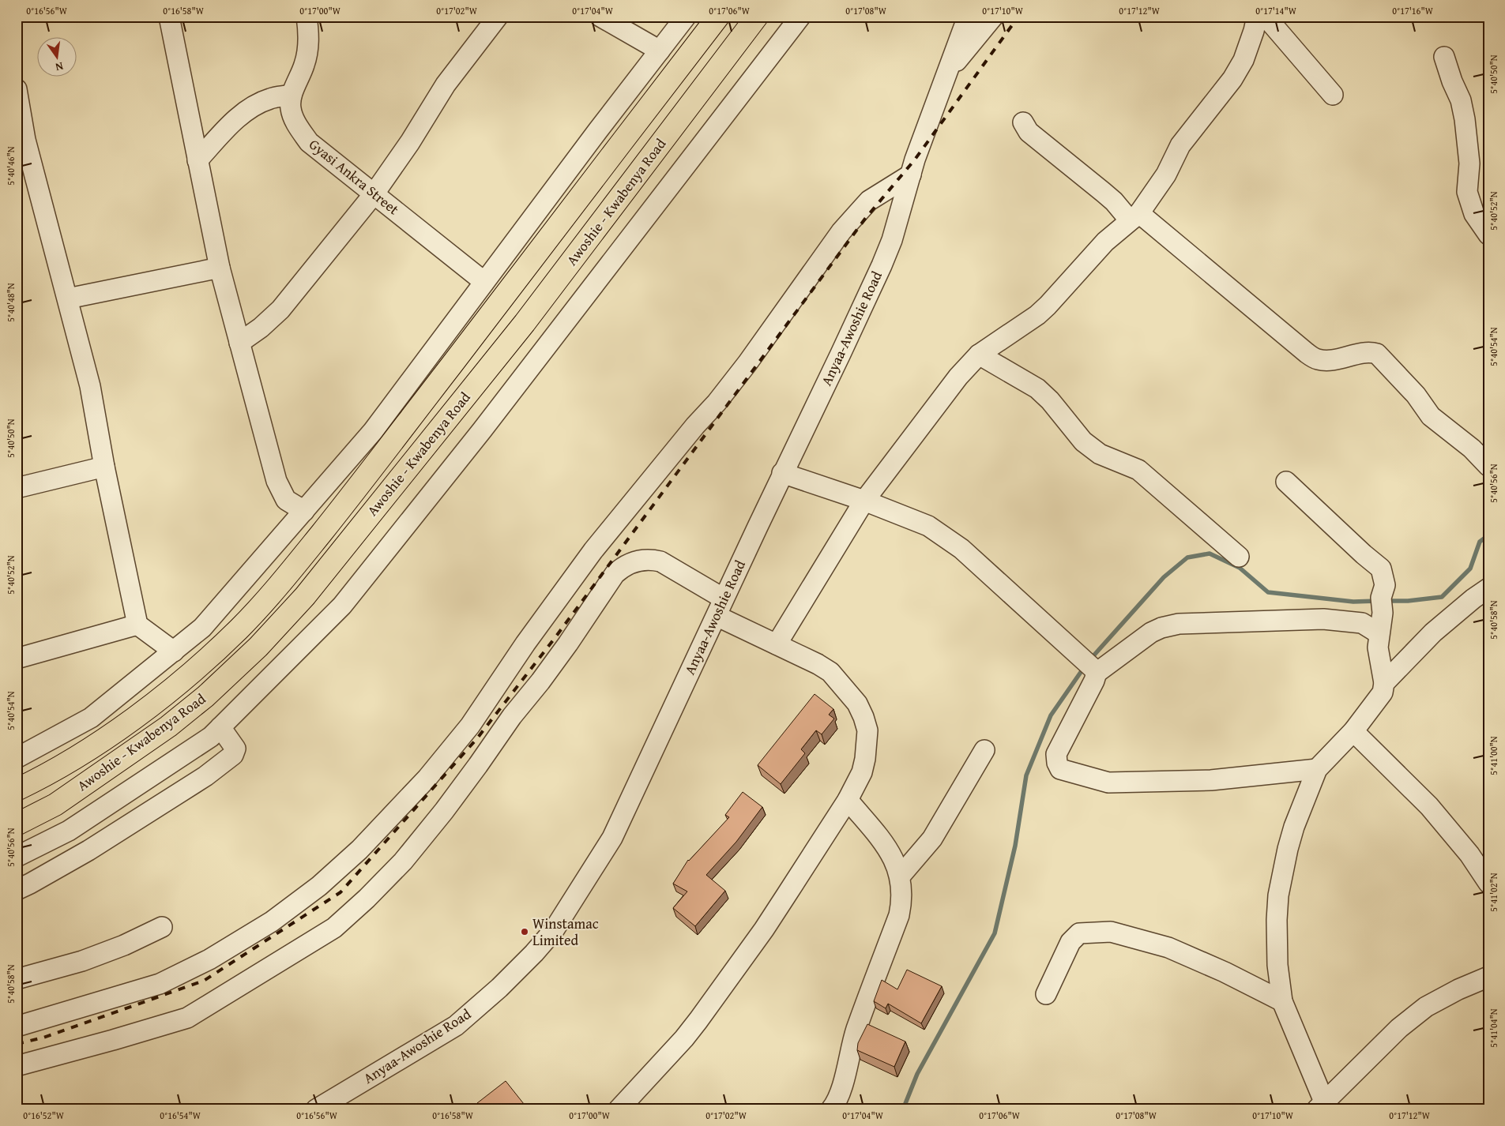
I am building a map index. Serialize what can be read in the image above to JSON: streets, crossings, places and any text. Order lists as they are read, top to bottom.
{
  "streets": {
    "main road": ["Awoshie - Kwabenya Road"],
    "street": ["Gyasi Ankra Street", "Anyaa-Awoshie Road"]
  },
  "places": ["Winstamac Limited"],
  "north": "bottom",
  "coordinates": [
    "0°16'56\"W",
    "0°16'58\"W",
    "0°17'00\"W",
    "0°17'02\"W",
    "0°17'04\"W",
    "0°17'06\"W",
    "0°17'08\"W",
    "0°17'10\"W",
    "0°17'12\"W",
    "0°17'14\"W",
    "0°17'16\"W",
    "5°40'50\"N",
    "5°40'46\"N",
    "5°40'52\"N",
    "5°40'48\"N",
    "5°40'54\"N",
    "5°40'56\"N",
    "5°40'58\"N",
    "5°41'00\"N",
    "5°41'02\"N",
    "5°41'04\"N",
    "0°16'52\"W",
    "0°16'54\"W"
  ]
}
